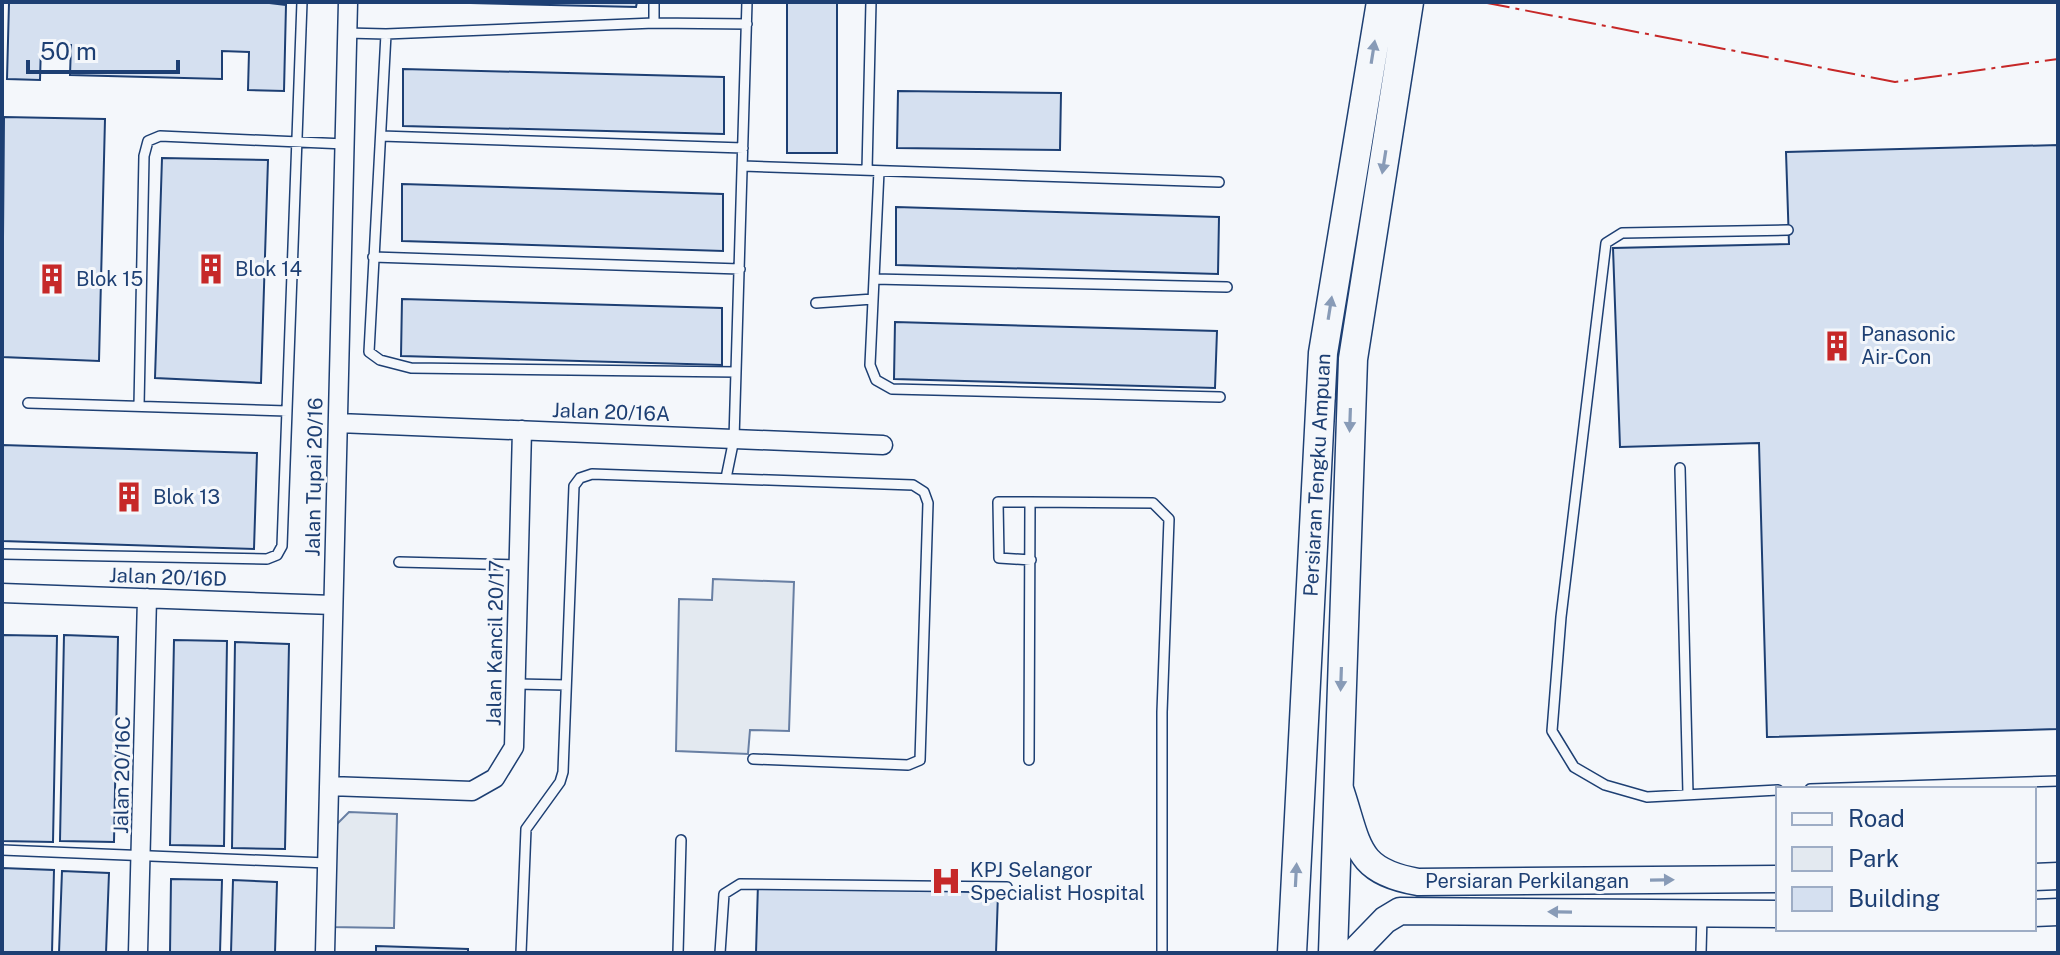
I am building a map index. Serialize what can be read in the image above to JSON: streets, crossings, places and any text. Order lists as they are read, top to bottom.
{
  "streets": {
    "main road": ["Persiaran Tengku Ampuan", "Persiaran Perkilangan"],
    "street": [
      "Jalan 20/16A",
      "Jalan Tupai 20/16",
      "Jalan 20/16D",
      "Jalan Kancil 20/17",
      "Jalan 20/16C"
    ]
  },
  "crossings": [
    ["Jalan 20/16A", "Jalan Tupai 20/16"],
    ["Jalan 20/16A", "Jalan Kancil 20/17"],
    ["Persiaran Tengku Ampuan", "Persiaran Perkilangan"],
    ["Jalan Tupai 20/16", "Jalan 20/16D"],
    ["Jalan Tupai 20/16", "Jalan Kancil 20/17"],
    ["Jalan 20/16D", "Jalan 20/16C"]
  ],
  "places": {
    "building": [
      "Blok 14",
      "Blok 15",
      "Panasonic Air-Con",
      "Blok 13"
    ],
    "hospital": ["KPJ Selangor Specialist Hospital"]
  },
  "legend": ["Road", "Park", "Building"],
  "scale_bar": "50 m"
}
